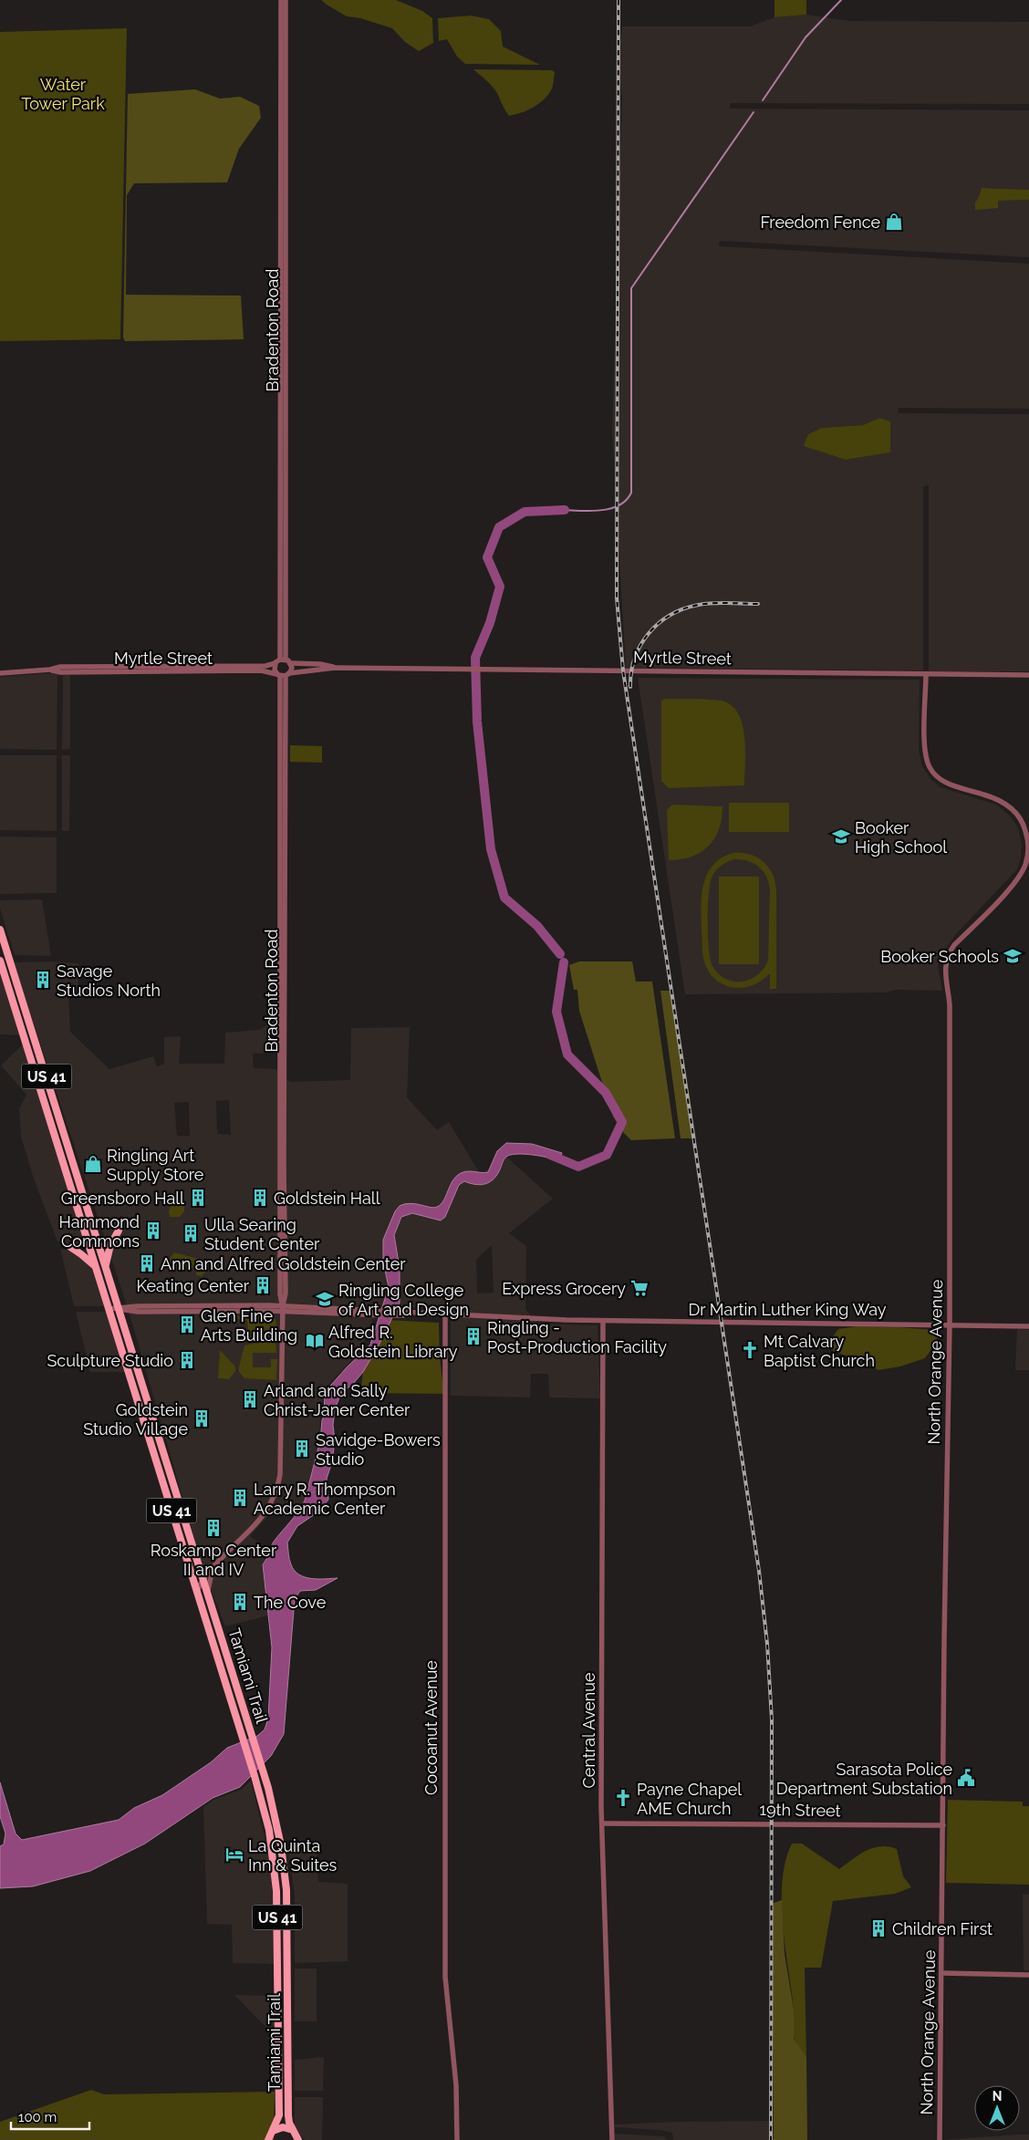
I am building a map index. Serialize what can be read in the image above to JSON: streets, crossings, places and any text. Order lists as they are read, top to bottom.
{
  "streets": {
    "main road": ["US 41", "Tamiami Trail"],
    "street": [
      "Bradenton Road",
      "Myrtle Street",
      "Dr Martin Luther King Way",
      "North Orange Avenue",
      "Cocoanut Avenue",
      "Central Avenue",
      "19th Street"
    ]
  },
  "crossings": [
    ["Bradenton Road", "Myrtle Street"],
    ["Bradenton Road", "Dr Martin Luther King Way"],
    ["Bradenton Road", "Tamiami Trail"],
    ["Myrtle Street", "North Orange Avenue"],
    ["Dr Martin Luther King Way", "North Orange Avenue"],
    ["Dr Martin Luther King Way", "Tamiami Trail"],
    ["Dr Martin Luther King Way", "Cocoanut Avenue"],
    ["Dr Martin Luther King Way", "Central Avenue"],
    ["North Orange Avenue", "19th Street"],
    ["Central Avenue", "19th Street"]
  ],
  "parks": ["Water Tower Park"],
  "places": {
    "shop": ["Freedom Fence", "Ringling Art Supply Store"],
    "school or university": ["Booker High School", "Booker Schools", "Ringling College of Art and Design"],
    "building": [
      "Savage Studios North",
      "Greensboro Hall",
      "Goldstein Hall",
      "Hammond Commons",
      "Ulla Searing Student Center",
      "Ann and Alfred Goldstein Center",
      "Keating Center",
      "Glen Fine Arts Building",
      "Ringling - Post-Production Facility",
      "Sculpture Studio",
      "Arland and Sally Christ-Janer Center",
      "Goldstein Studio Village",
      "Savidge-Bowers Studio",
      "Larry R. Thompson Academic Center",
      "Roskamp Center II and IV",
      "The Cove",
      "Children First"
    ],
    "supermarket": ["Express Grocery"],
    "library": ["Alfred R. Goldstein Library"],
    "church": ["Mt Calvary Baptist Church", "Payne Chapel AME Church"],
    "public building": ["Sarasota Police Department Substation"],
    "hotel": ["La Quinta Inn & Suites"]
  },
  "scale_bar": "100 m",
  "north": "top"
}
